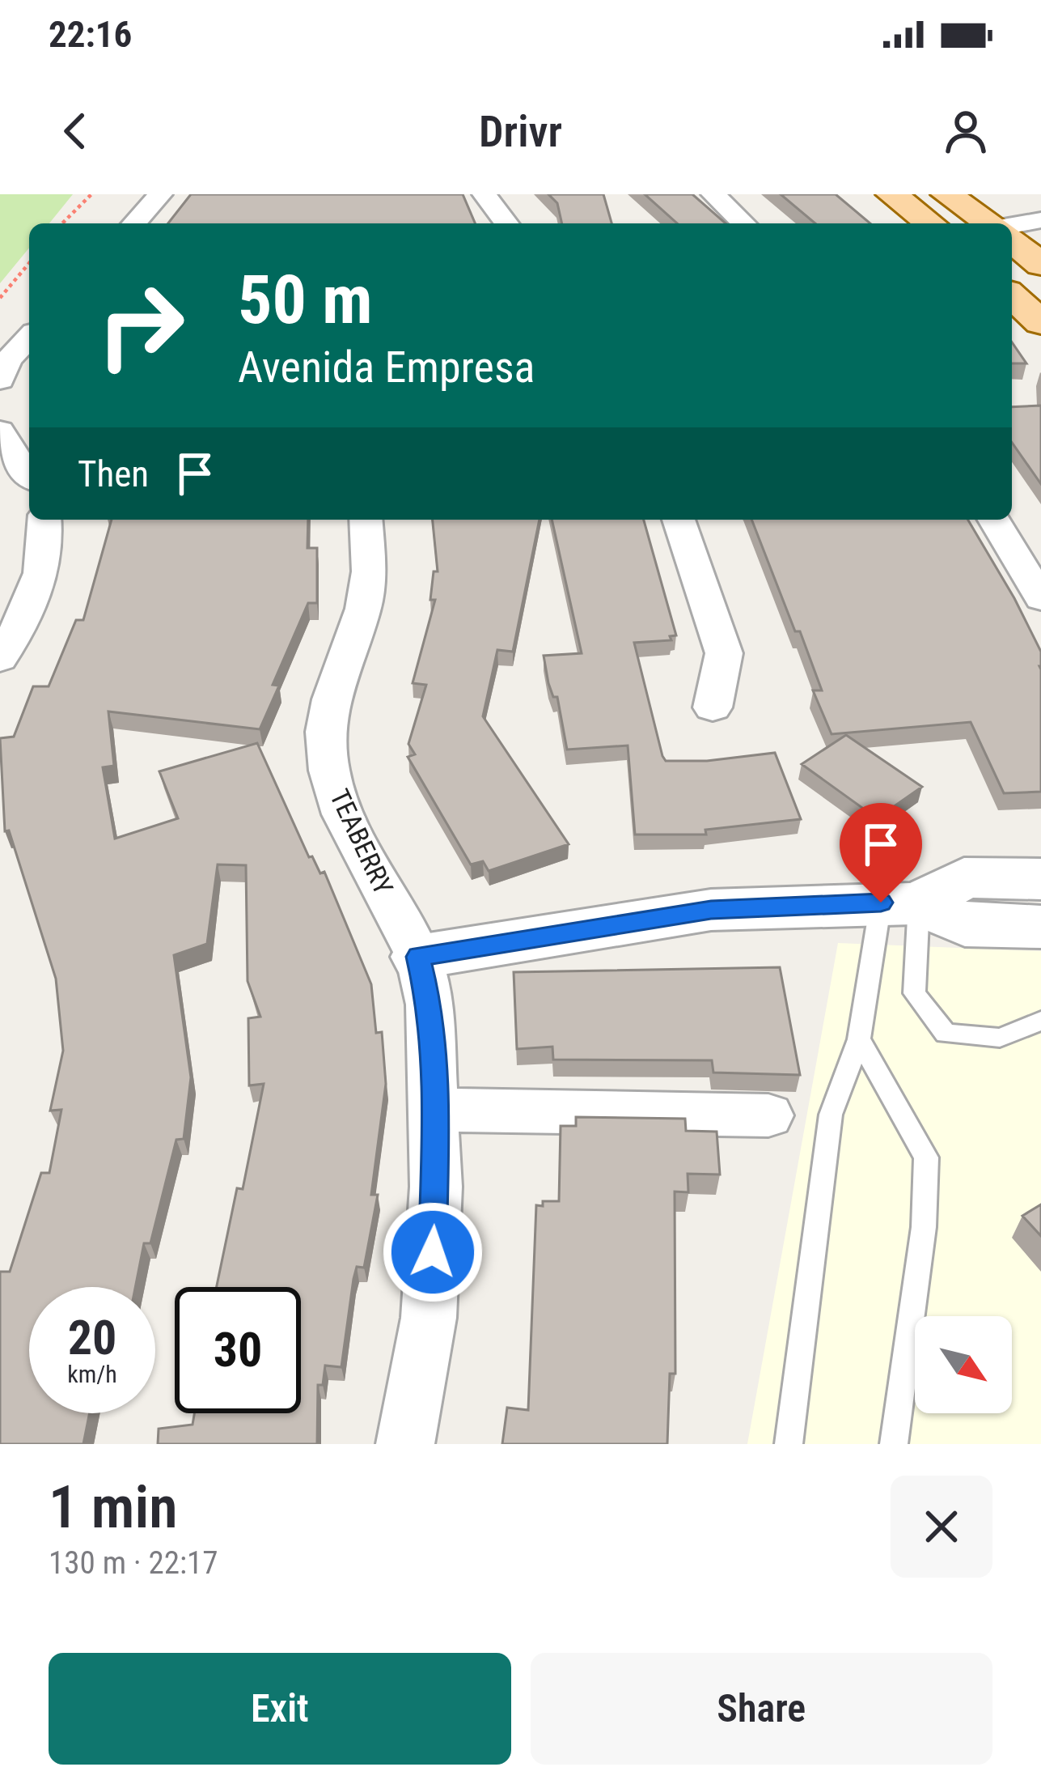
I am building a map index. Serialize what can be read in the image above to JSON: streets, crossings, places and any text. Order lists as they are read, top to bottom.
{
  "streets": {
    "street": ["TEABERRY"]
  },
  "north": "bottom right",
  "page": {
    "status": "22:16",
    "header": "Drivr",
    "turn": ["50 m", "Avenida Empresa"],
    "then": "Then",
    "speed": "20 km/h",
    "limit": "30",
    "heading": ["1 min", "130 m · 22:17"],
    "buttons": ["Exit", "Share"]
  }
}
